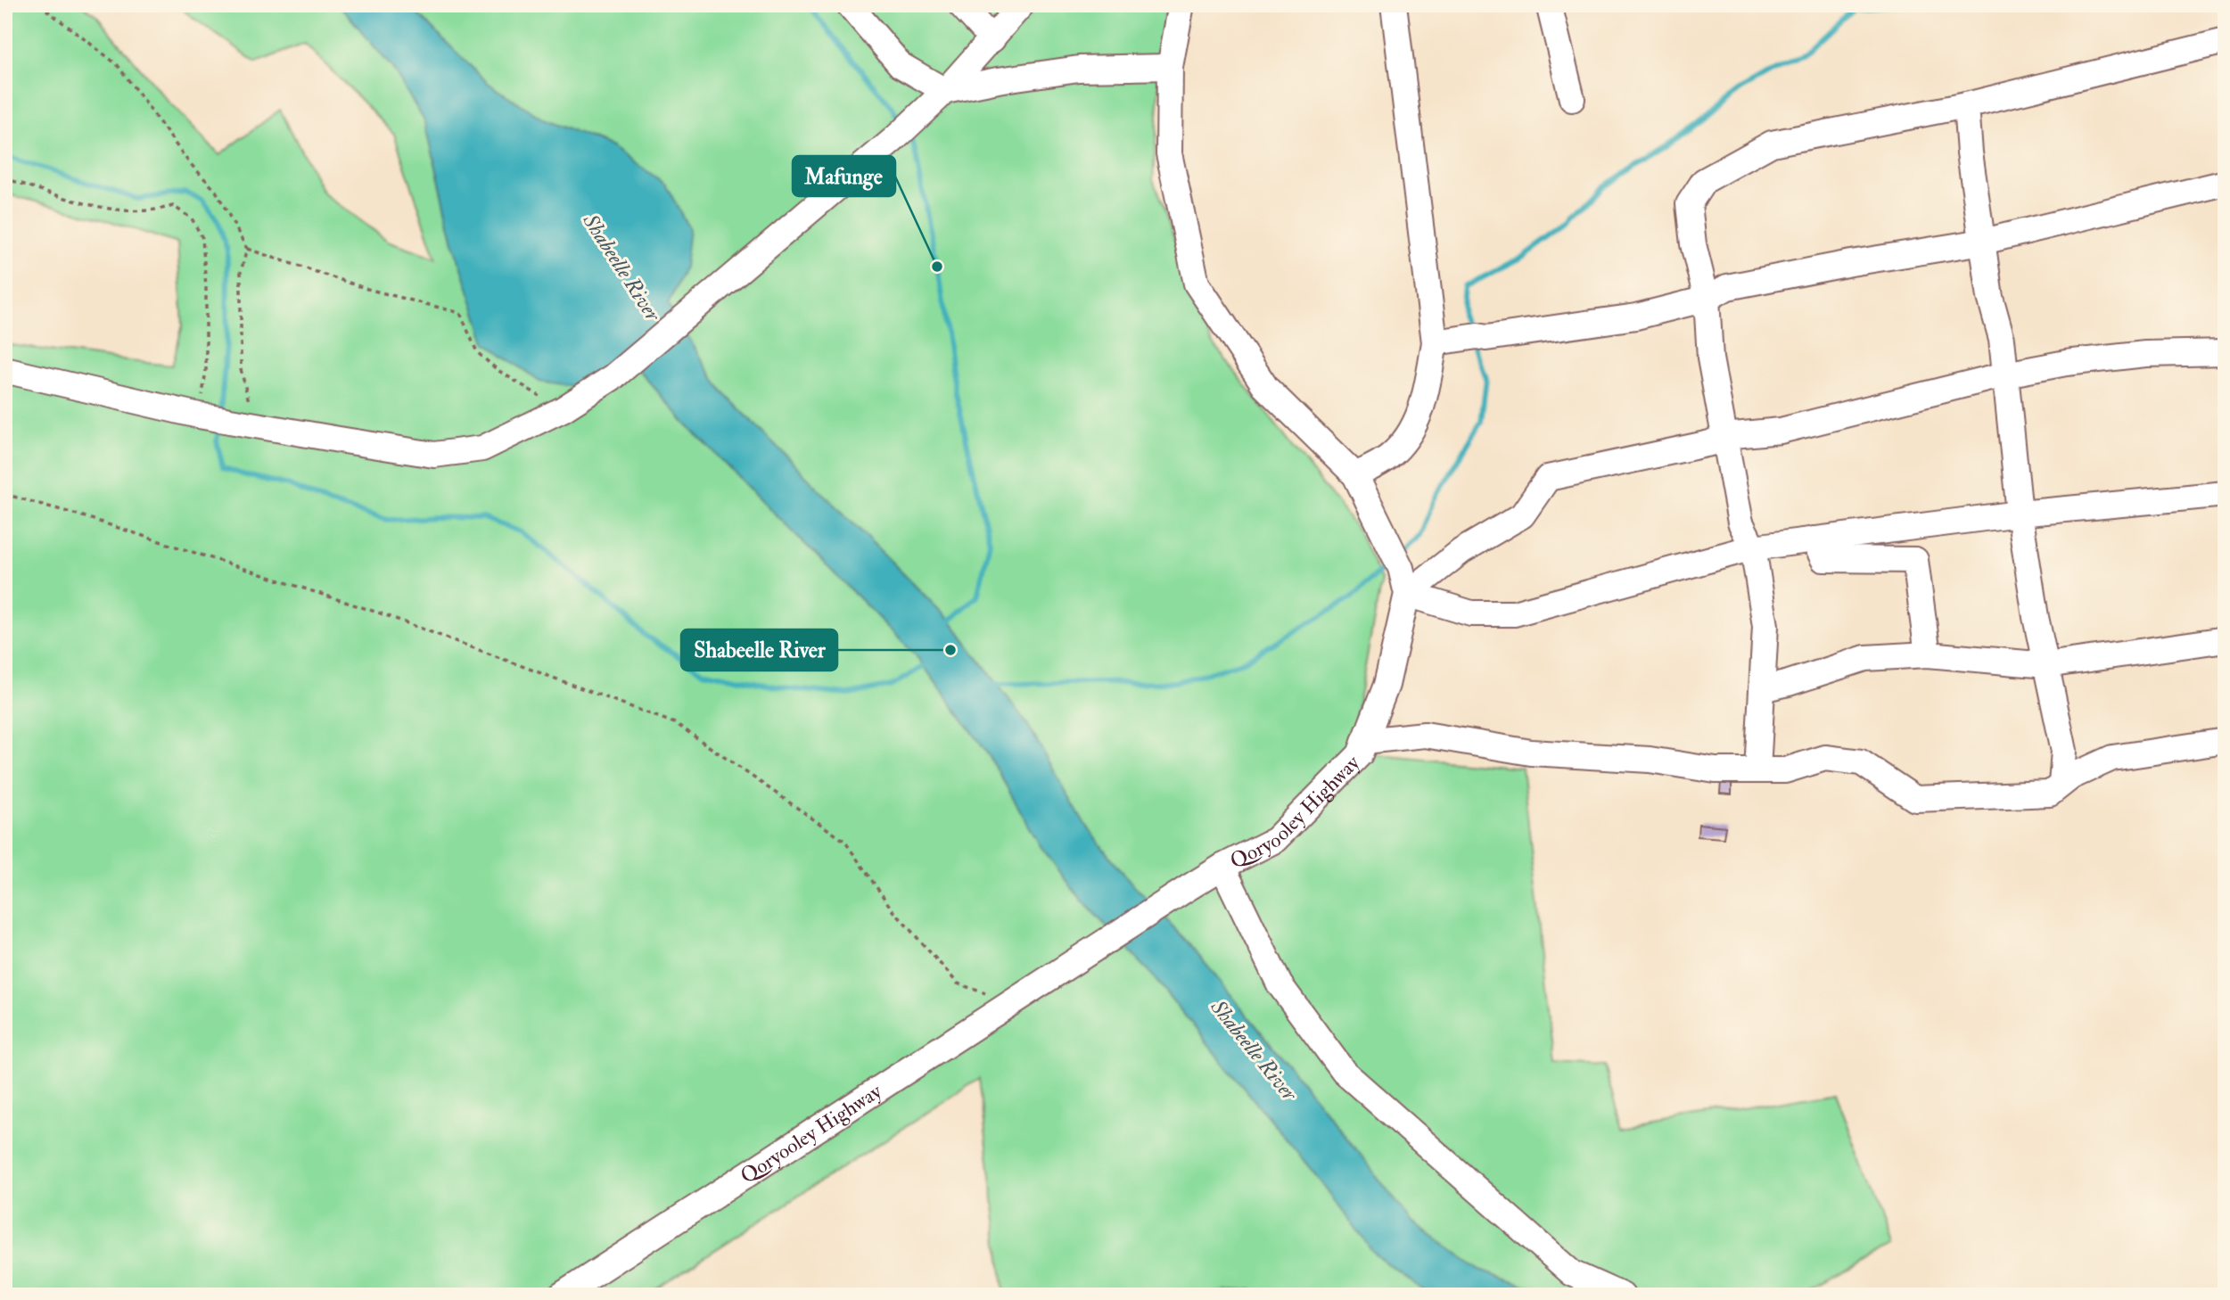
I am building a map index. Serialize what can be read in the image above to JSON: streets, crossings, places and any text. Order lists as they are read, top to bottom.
{
  "streets": {
    "street": ["Qoryooley Highway"]
  },
  "water": ["Shabeelle River"],
  "places": ["Mafunge", "Shabeelle River"]
}
